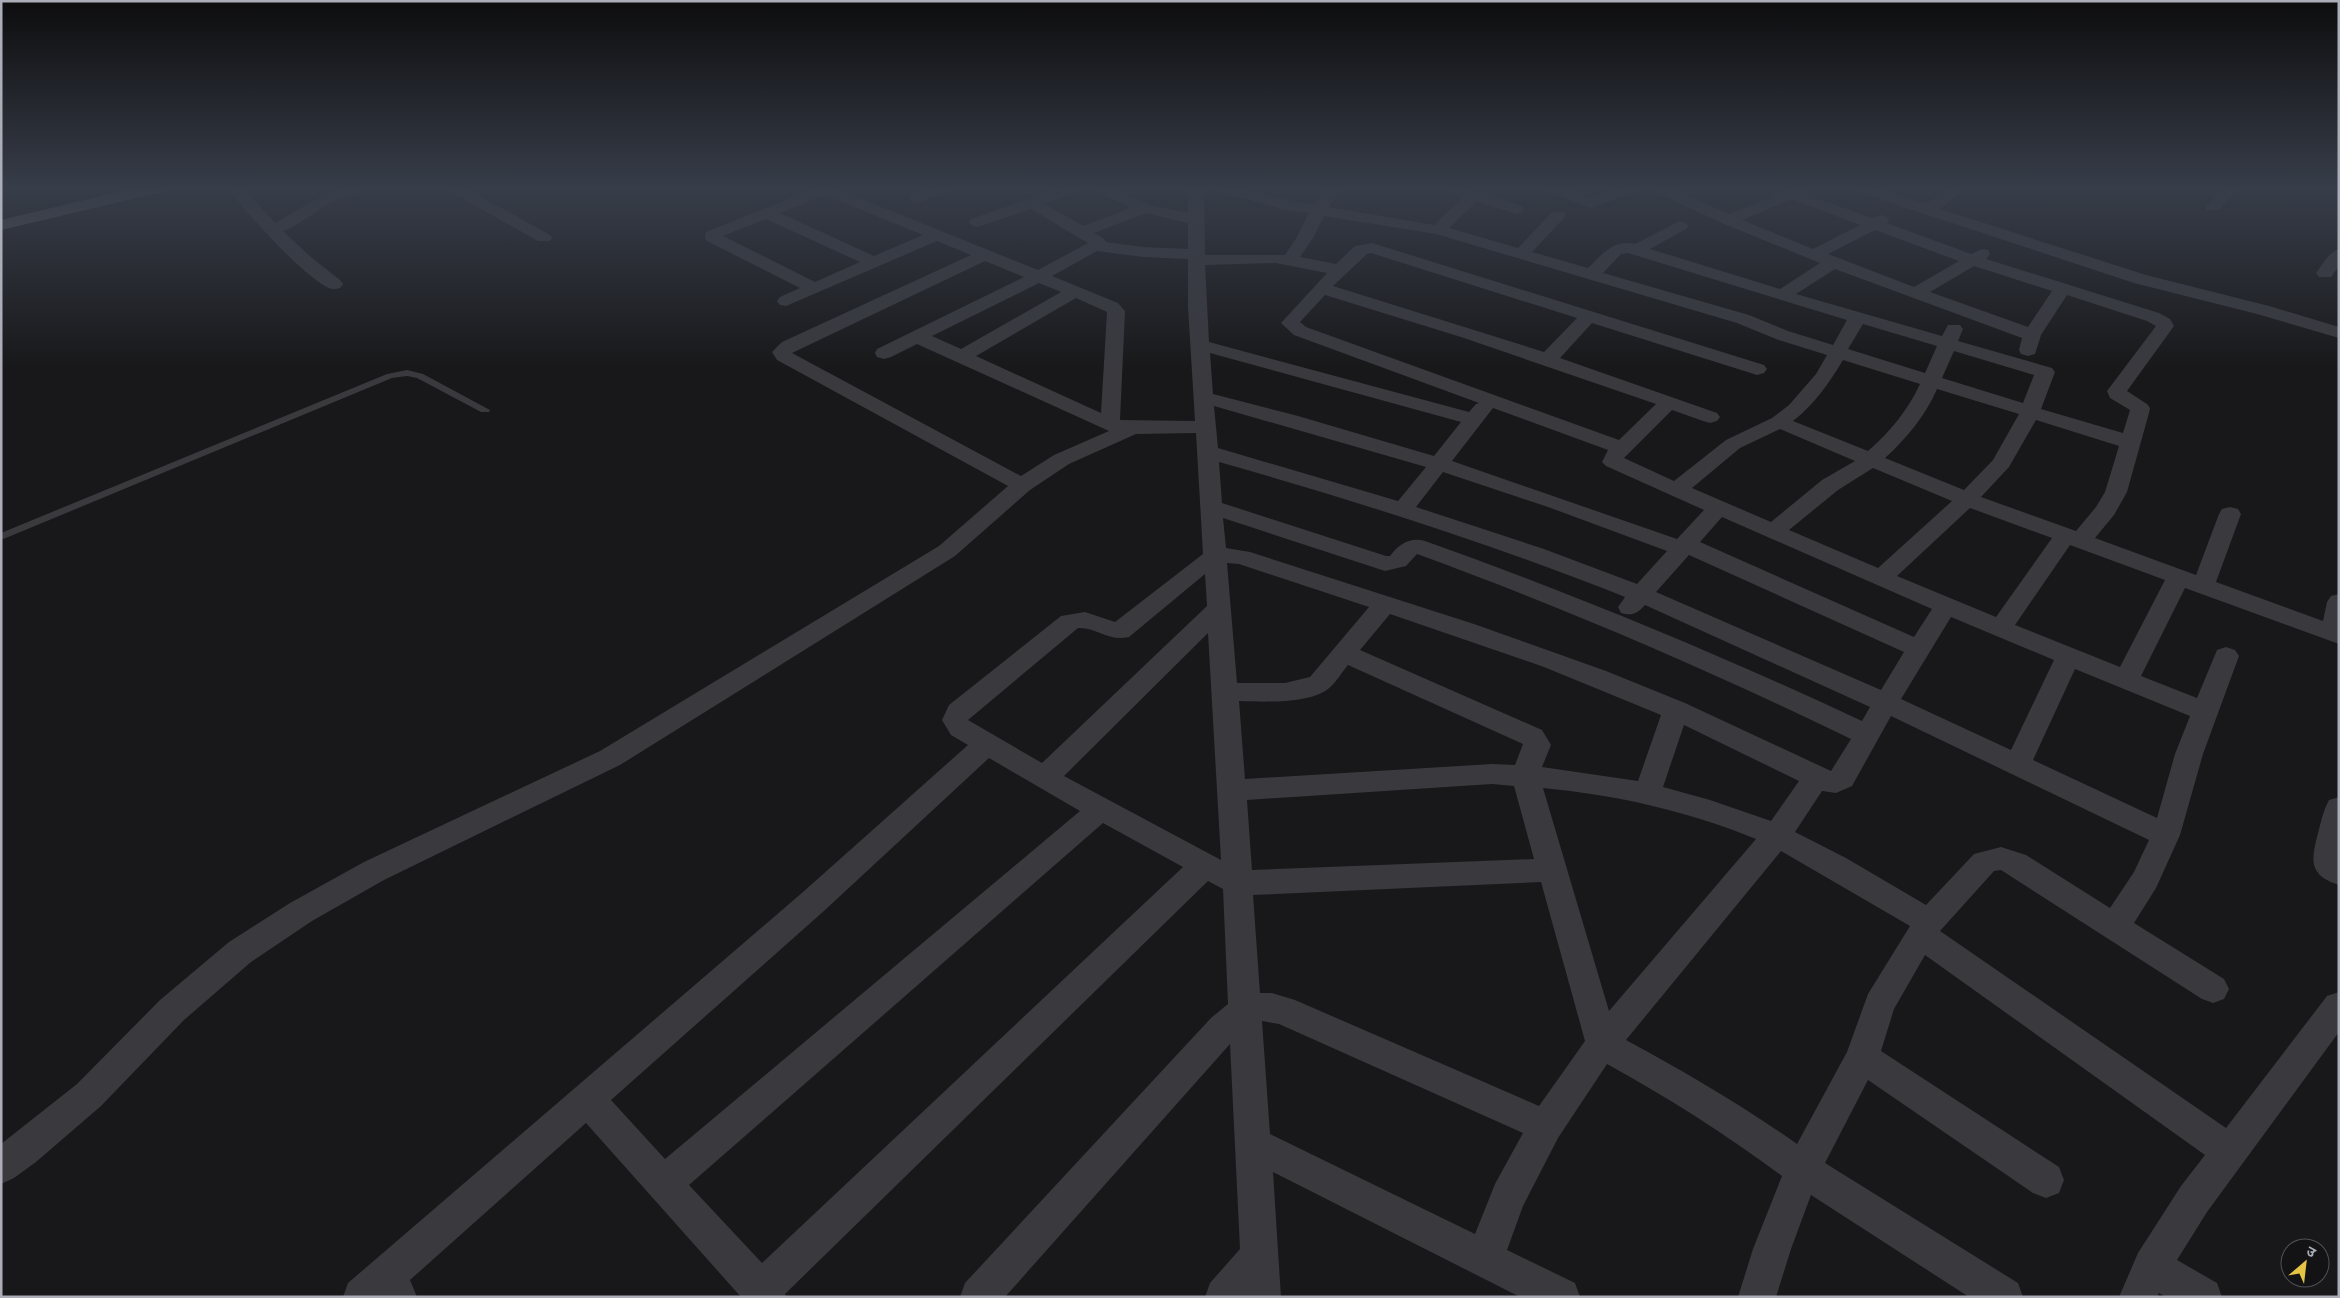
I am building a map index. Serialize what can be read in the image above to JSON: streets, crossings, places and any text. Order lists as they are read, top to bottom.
{
  "north": "top right"
}
